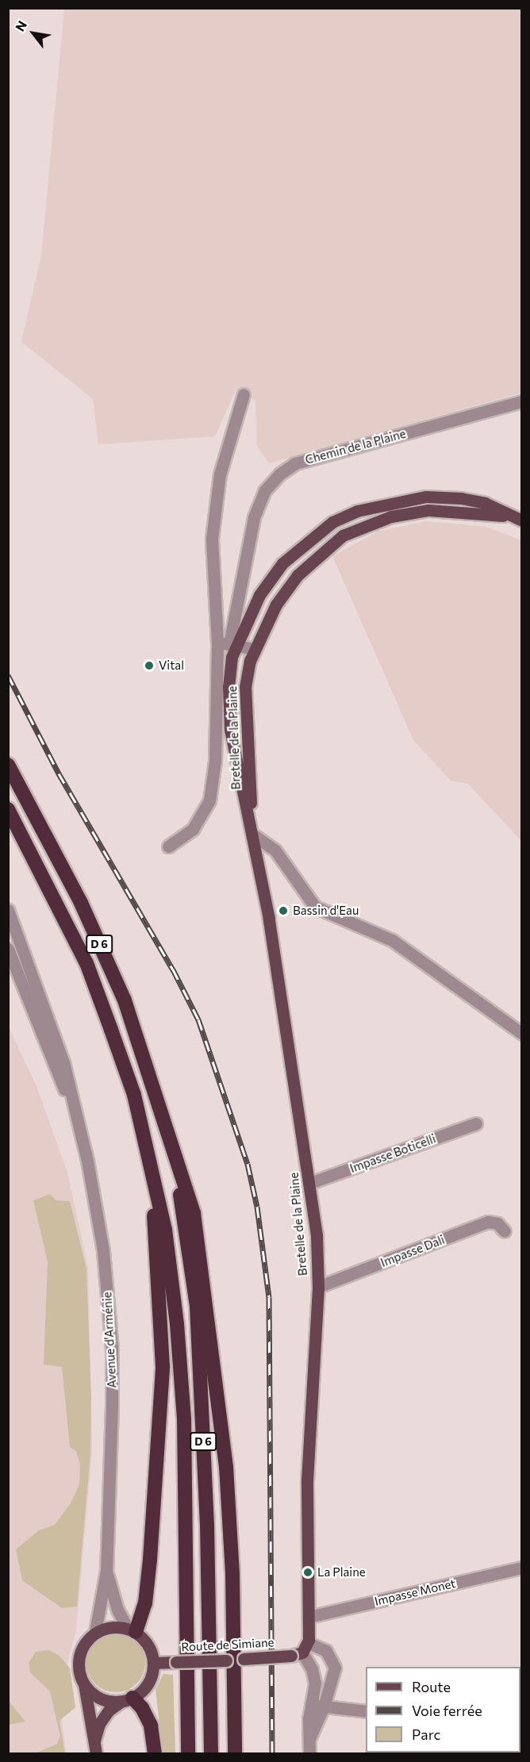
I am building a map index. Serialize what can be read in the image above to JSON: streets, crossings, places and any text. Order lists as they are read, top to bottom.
{
  "streets": {
    "highway": ["D 6"],
    "main road": ["Bretelle de la Plaine", "Route de Simiane"],
    "street": [
      "Chemin de la Plaine",
      "Impasse Boticelli",
      "Impasse Dali",
      "Avenue d'Arménie",
      "Impasse Monet"
    ]
  },
  "crossings": [
    ["Chemin de la Plaine", "Bretelle de la Plaine"],
    ["Bretelle de la Plaine", "Impasse Boticelli"],
    ["Bretelle de la Plaine", "Impasse Dali"],
    ["Bretelle de la Plaine", "Impasse Monet"],
    ["Bretelle de la Plaine", "Route de Simiane"],
    ["Avenue d'Arménie", "Route de Simiane"]
  ],
  "places": ["Vital", "Bassin d'Eau", "La Plaine"],
  "legend": ["Route", "Voie ferrée", "Parc"],
  "north": "top left"
}
